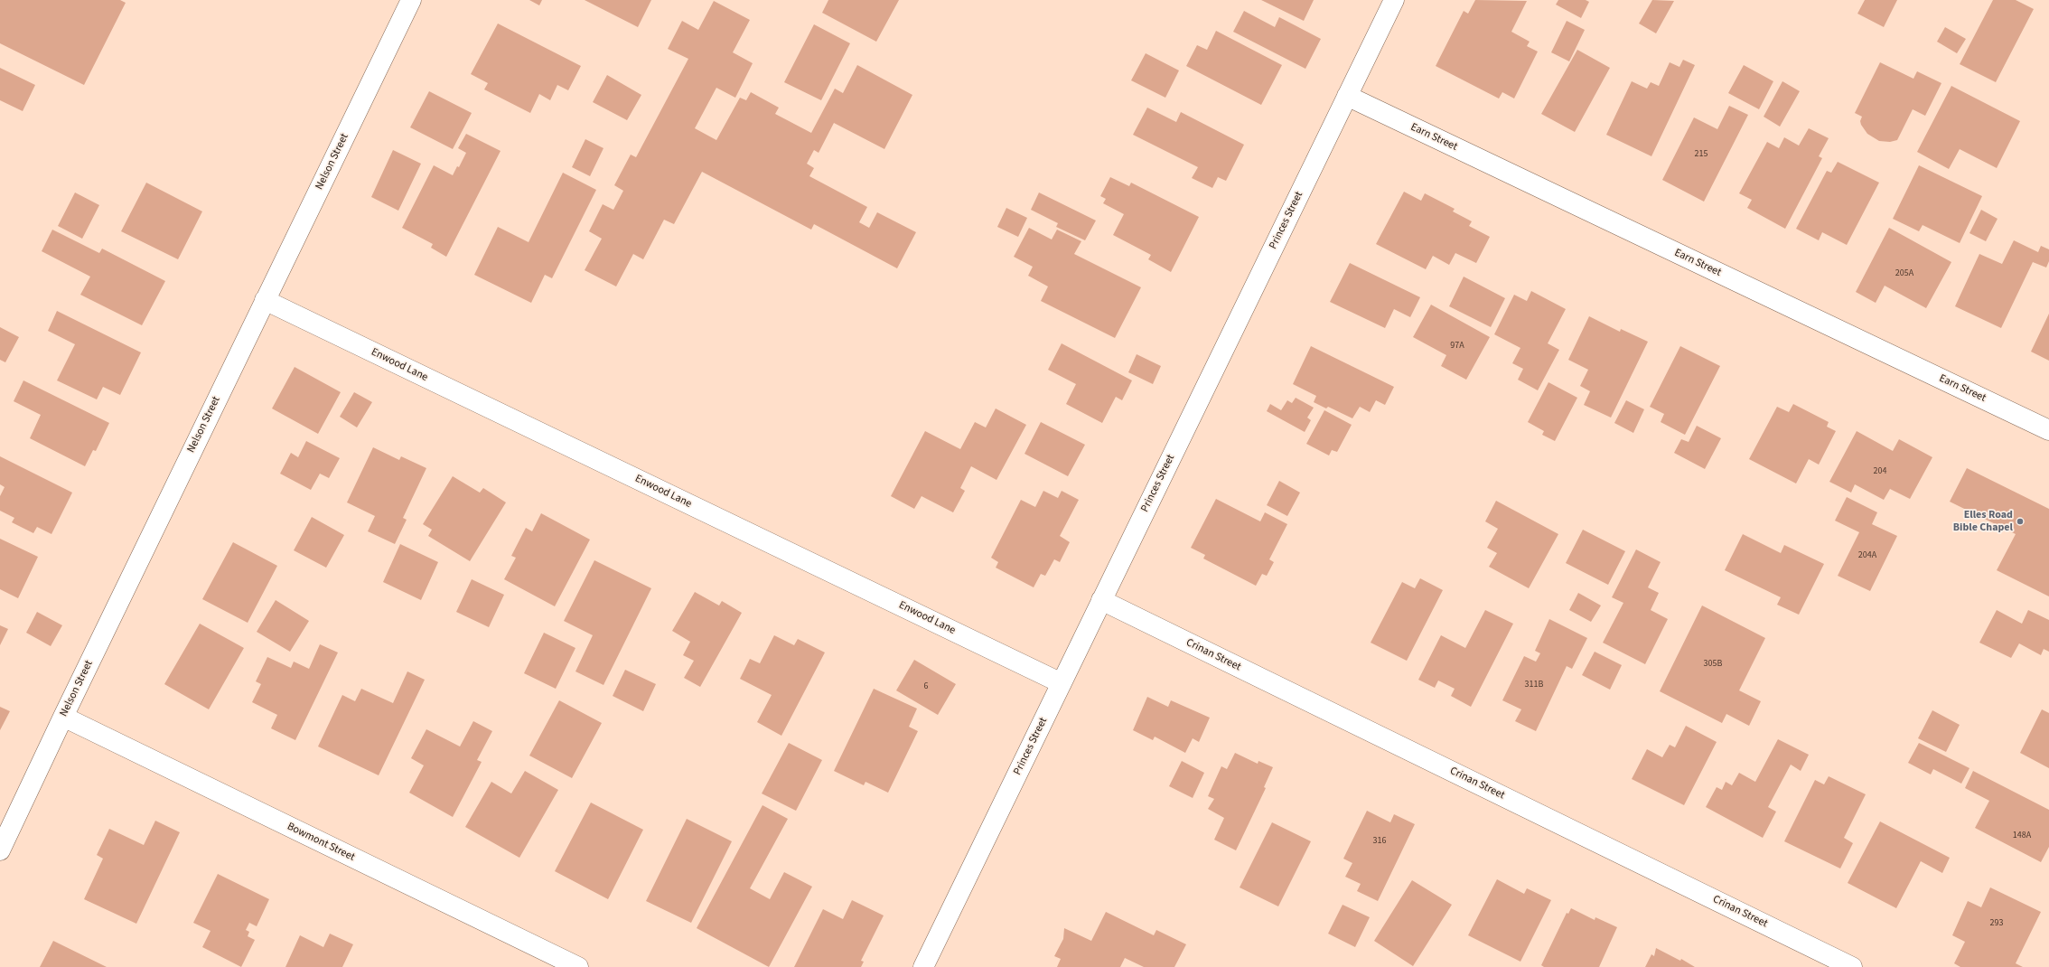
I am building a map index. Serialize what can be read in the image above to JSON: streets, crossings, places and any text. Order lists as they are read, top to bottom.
{
  "streets": {
    "street": [
      "Earn Street",
      "Nelson Street",
      "Princes Street",
      "Enwood Lane",
      "Crinan Street",
      "Bowmont Street"
    ]
  },
  "crossings": [
    ["Earn Street", "Princes Street"],
    ["Nelson Street", "Enwood Lane"],
    ["Nelson Street", "Bowmont Street"],
    ["Princes Street", "Enwood Lane"],
    ["Princes Street", "Crinan Street"]
  ],
  "places": ["Elles Road Bible Chapel"],
  "house_numbers": [
    "215",
    "205A",
    "97A",
    "204",
    "204A",
    "305B",
    "311B",
    "6",
    "148A",
    "316",
    "293"
  ]
}
